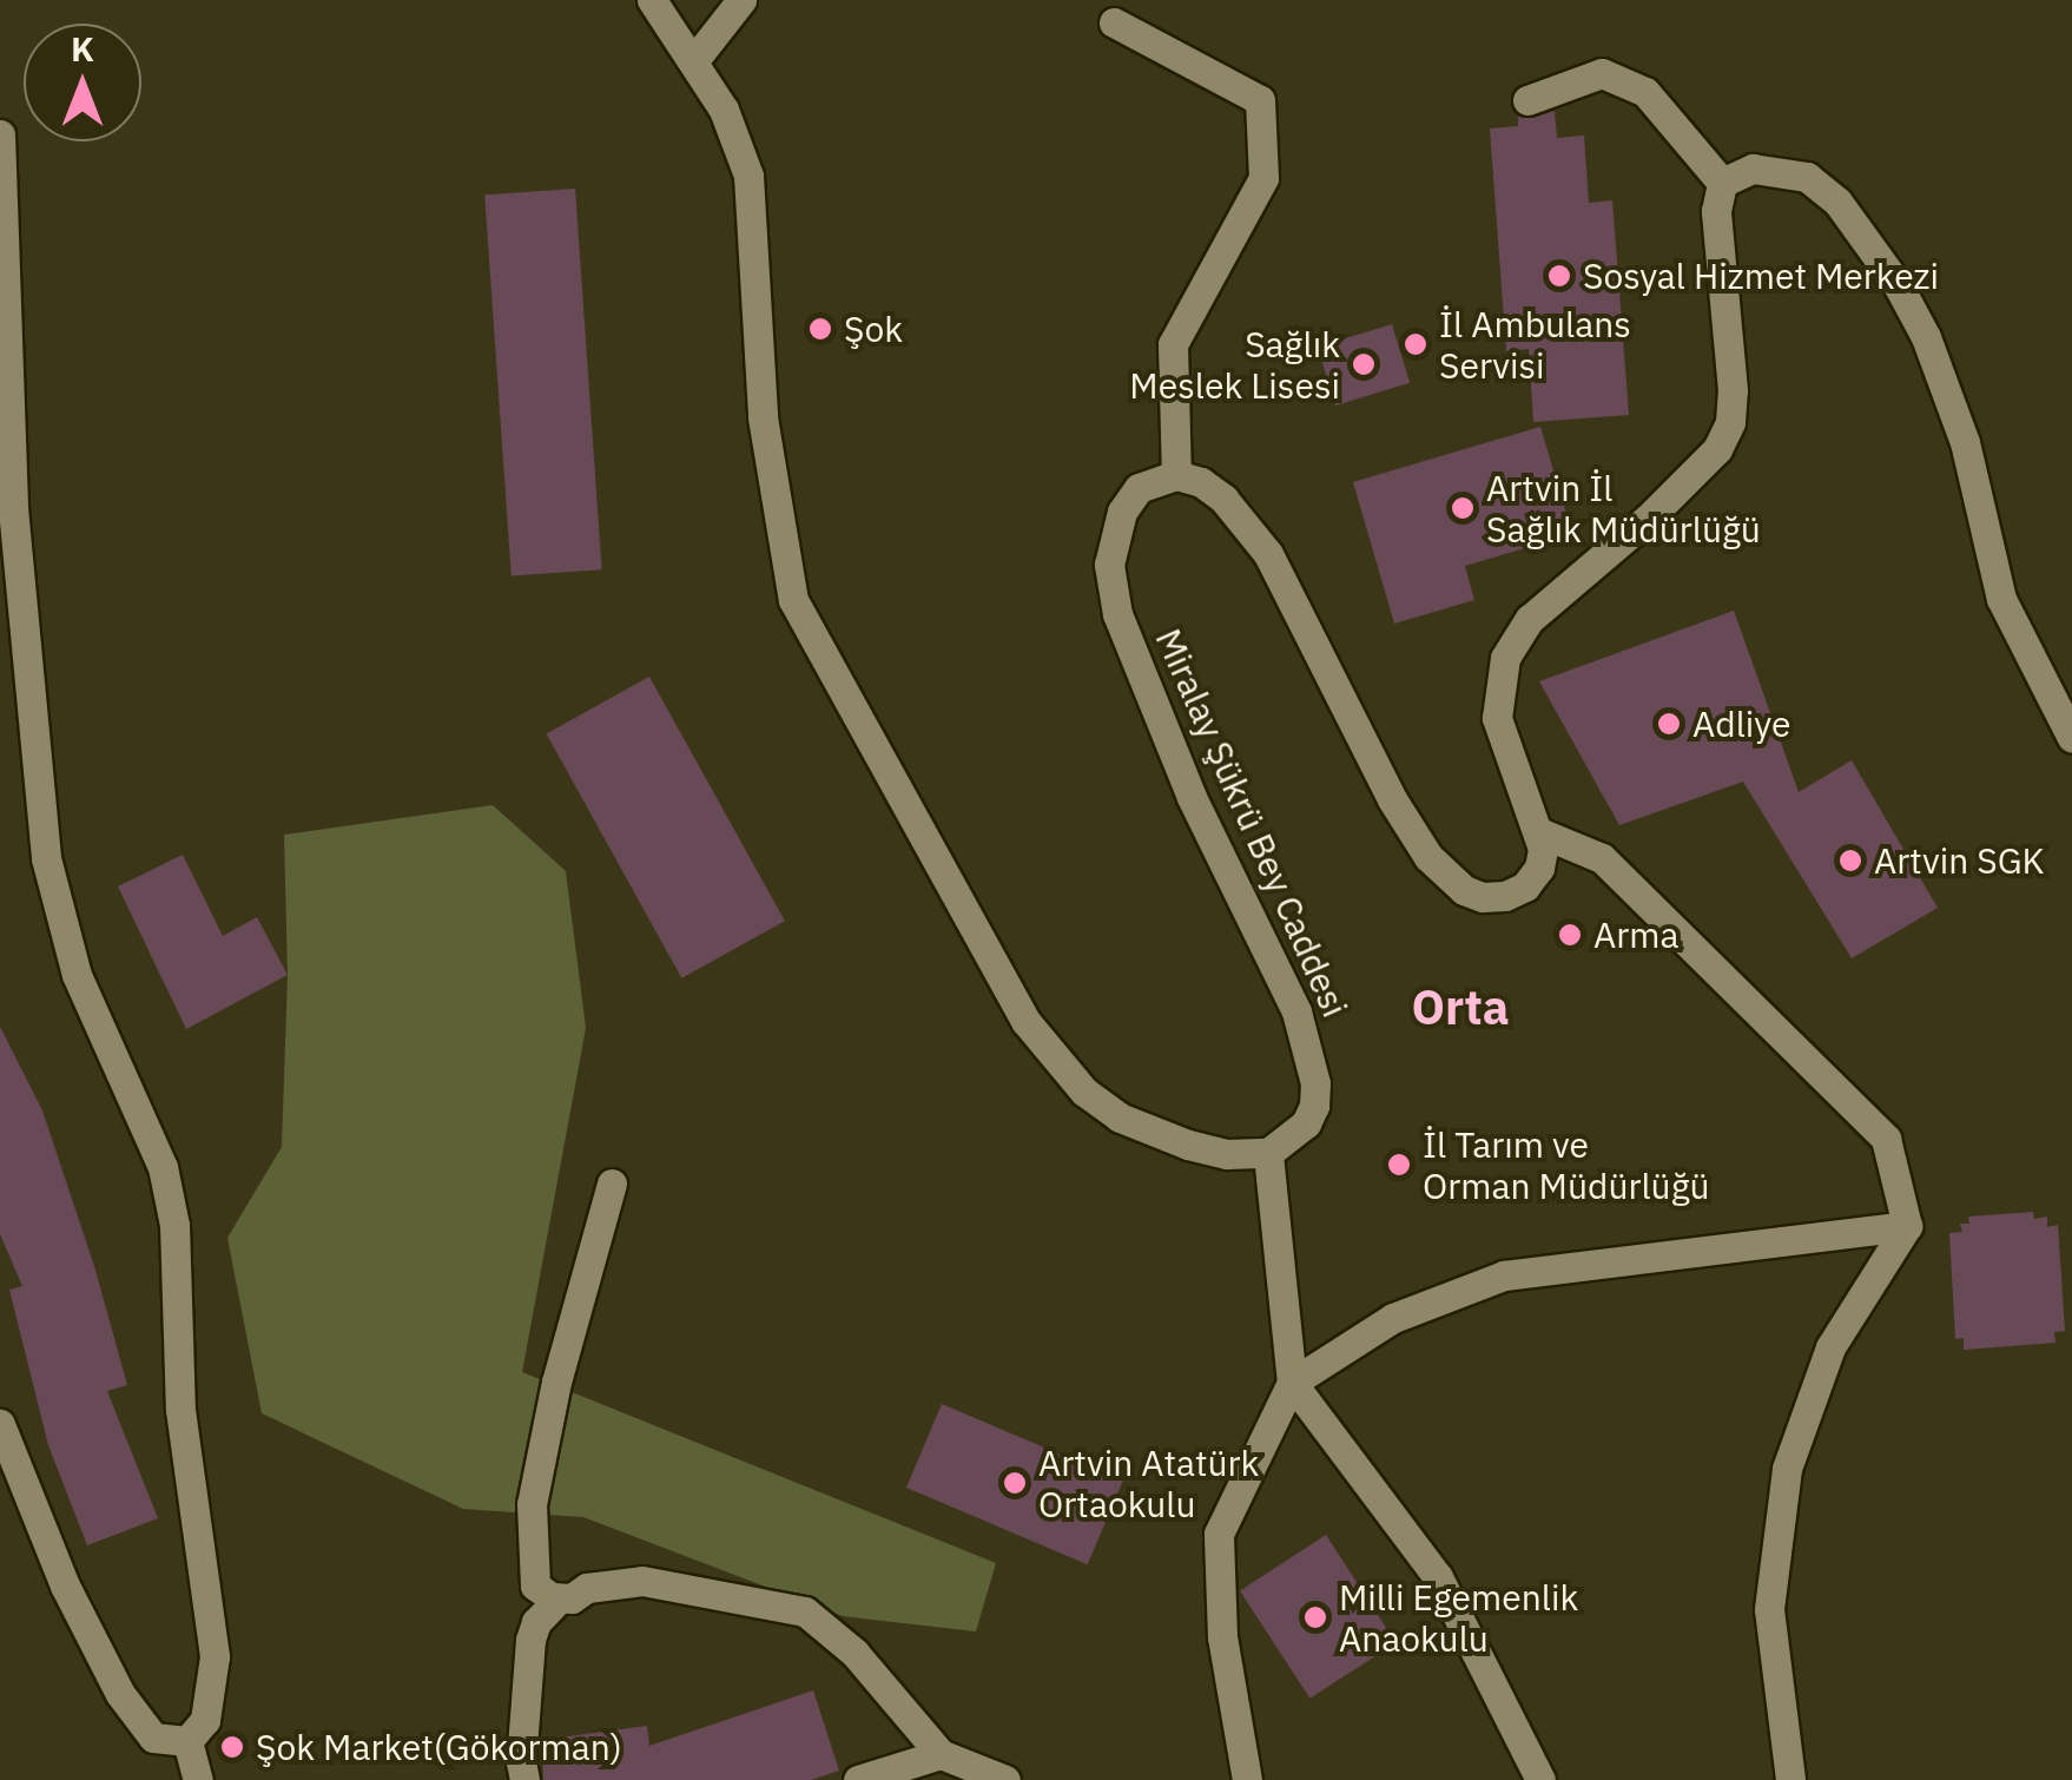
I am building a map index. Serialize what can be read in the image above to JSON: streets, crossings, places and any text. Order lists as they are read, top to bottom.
{
  "streets": {
    "main road": ["Miralay Şükrü Bey Caddesi"]
  },
  "districts": ["Orta"],
  "places": [
    "Sosyal Hizmet Merkezi",
    "Şok",
    "İl Ambulans Servisi",
    "Sağlık Meslek Lisesi",
    "Artvin İl Sağlık Müdürlüğü",
    "Adliye",
    "Artvin SGK",
    "Arma",
    "İl Tarım ve Orman Müdürlüğü",
    "Artvin Atatürk Ortaokulu",
    "Milli Egemenlik Anaokulu",
    "Şok Market(Gökorman)"
  ],
  "north": "top"
}
